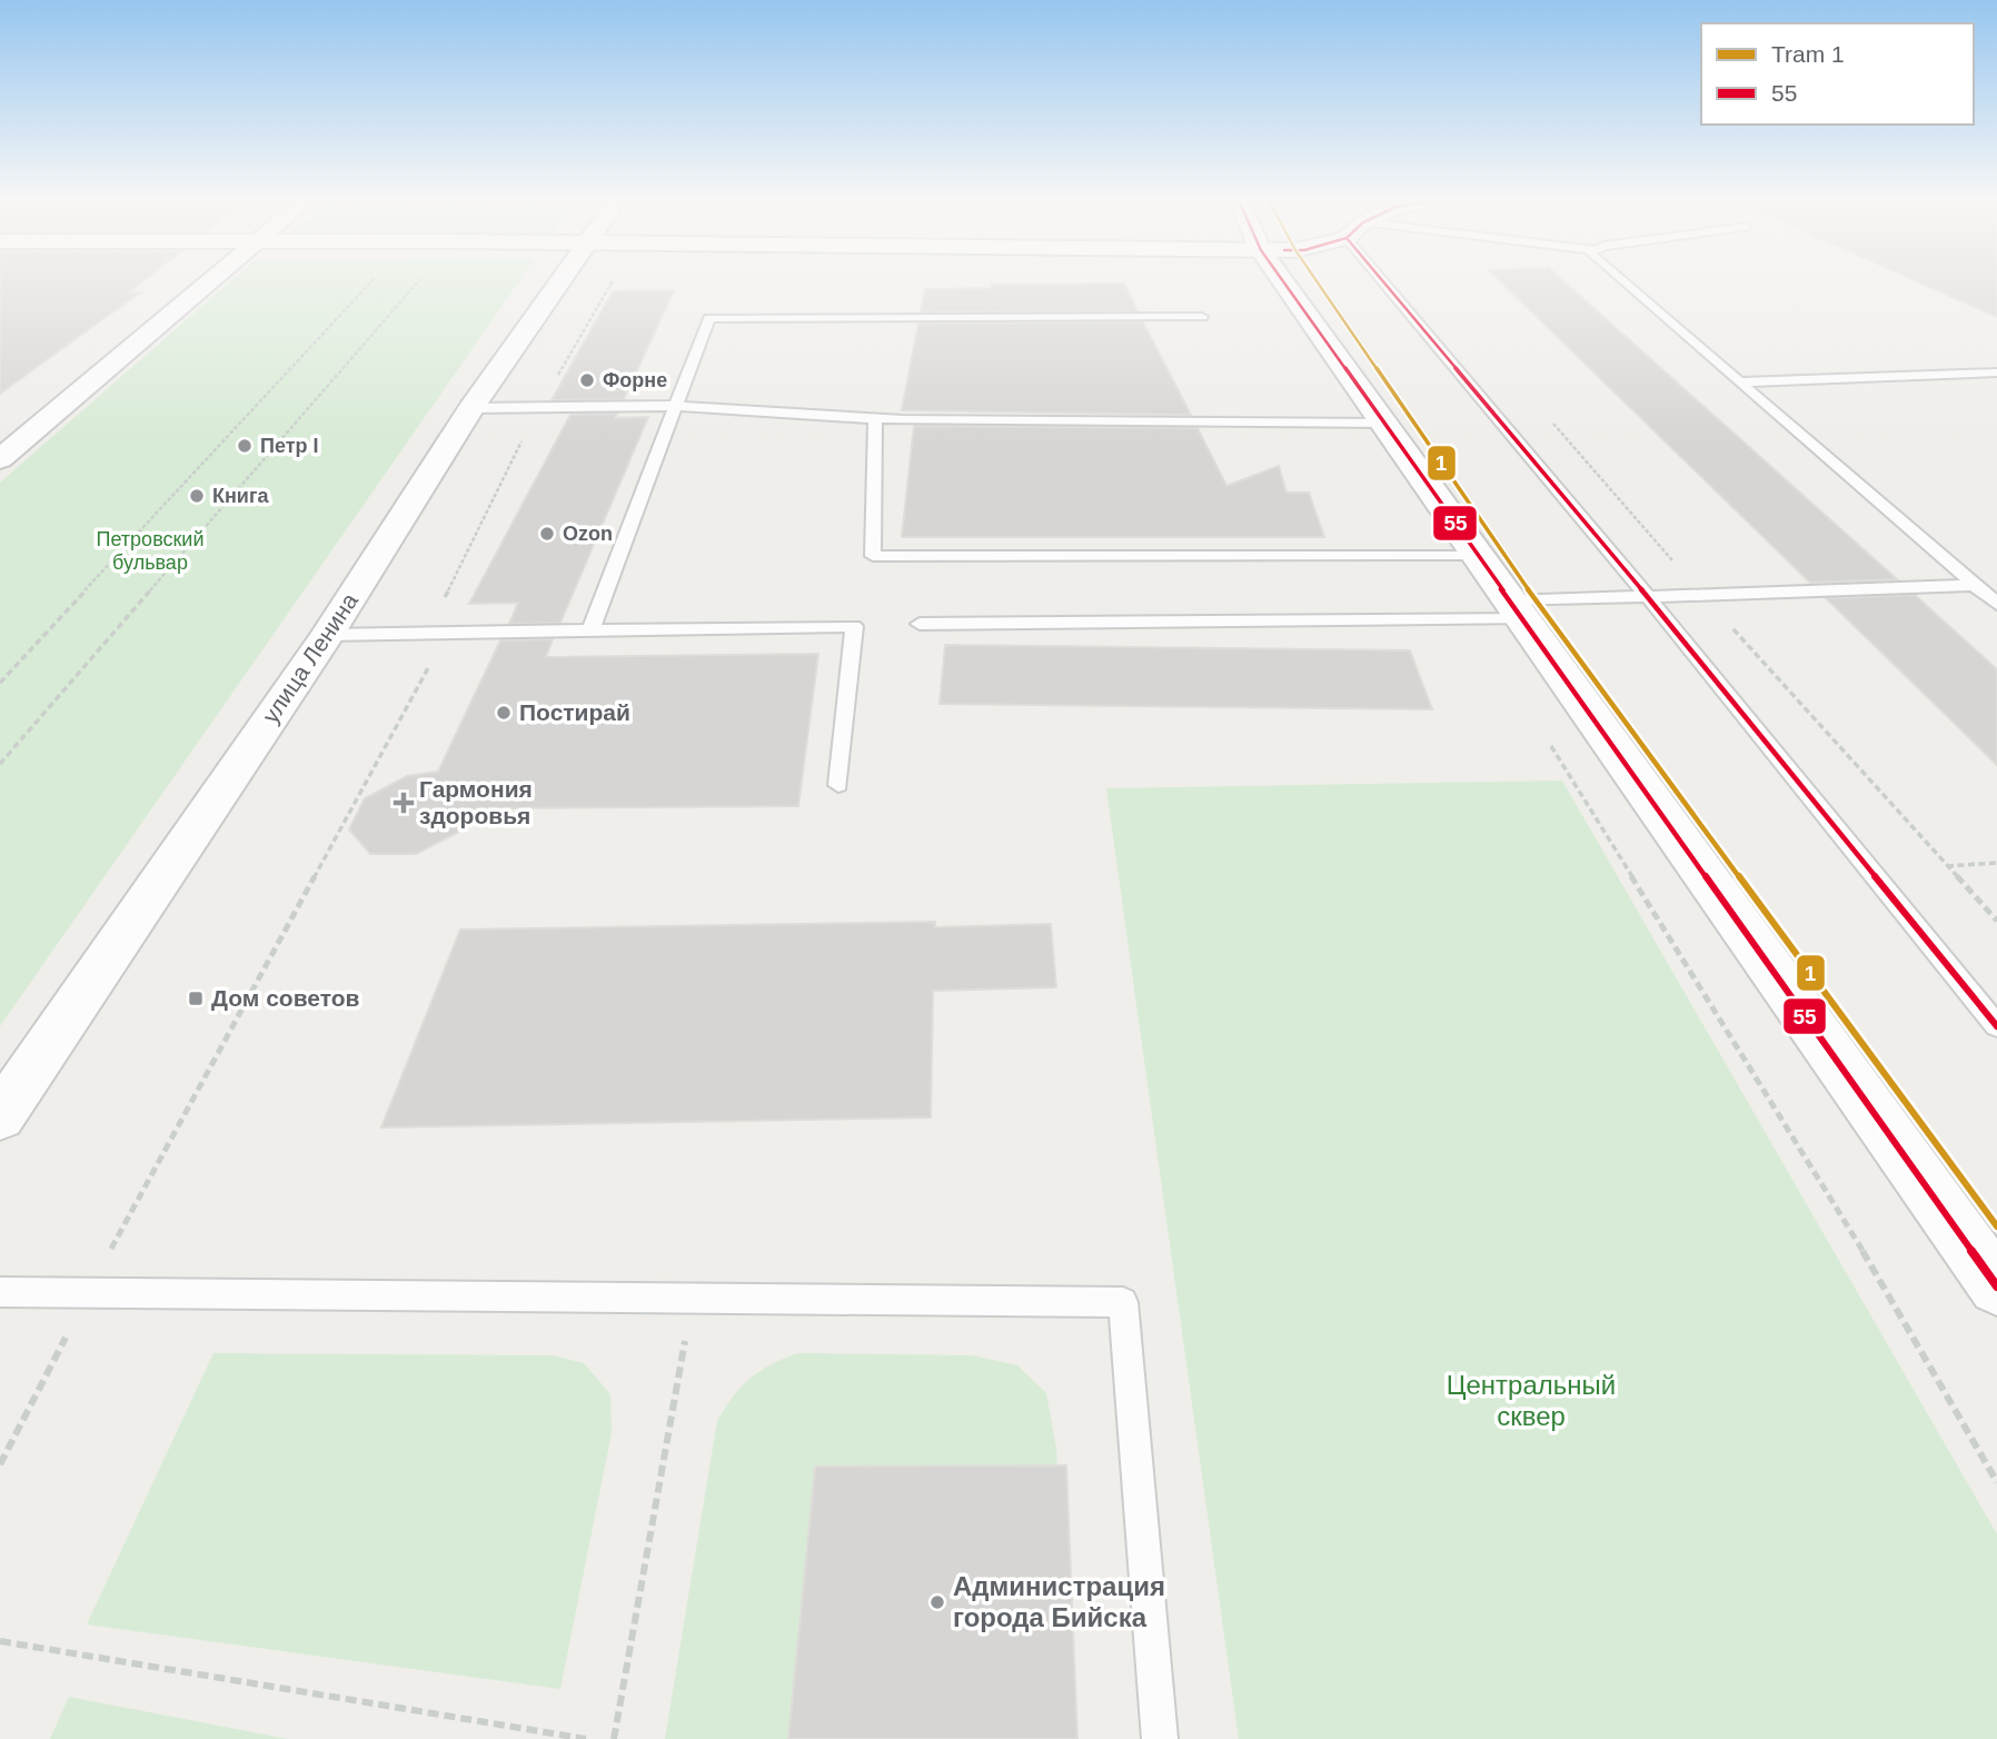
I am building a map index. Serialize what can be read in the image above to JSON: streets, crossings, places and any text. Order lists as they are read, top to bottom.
{
  "streets": {
    "main road": ["улица Ленина"]
  },
  "parks": ["Петровский бульвар", "Центральный сквер"],
  "places": {
    "other": [
      "Форне",
      "Петр I",
      "Книга",
      "Ozon",
      "Постирай",
      "Администрация города Бийска"
    ],
    "health": ["Гармония здоровья"],
    "transit": ["Дом советов"]
  },
  "lines": ["tram line 1", "transit line 55"],
  "legend": ["Tram 1", "55"]
}
